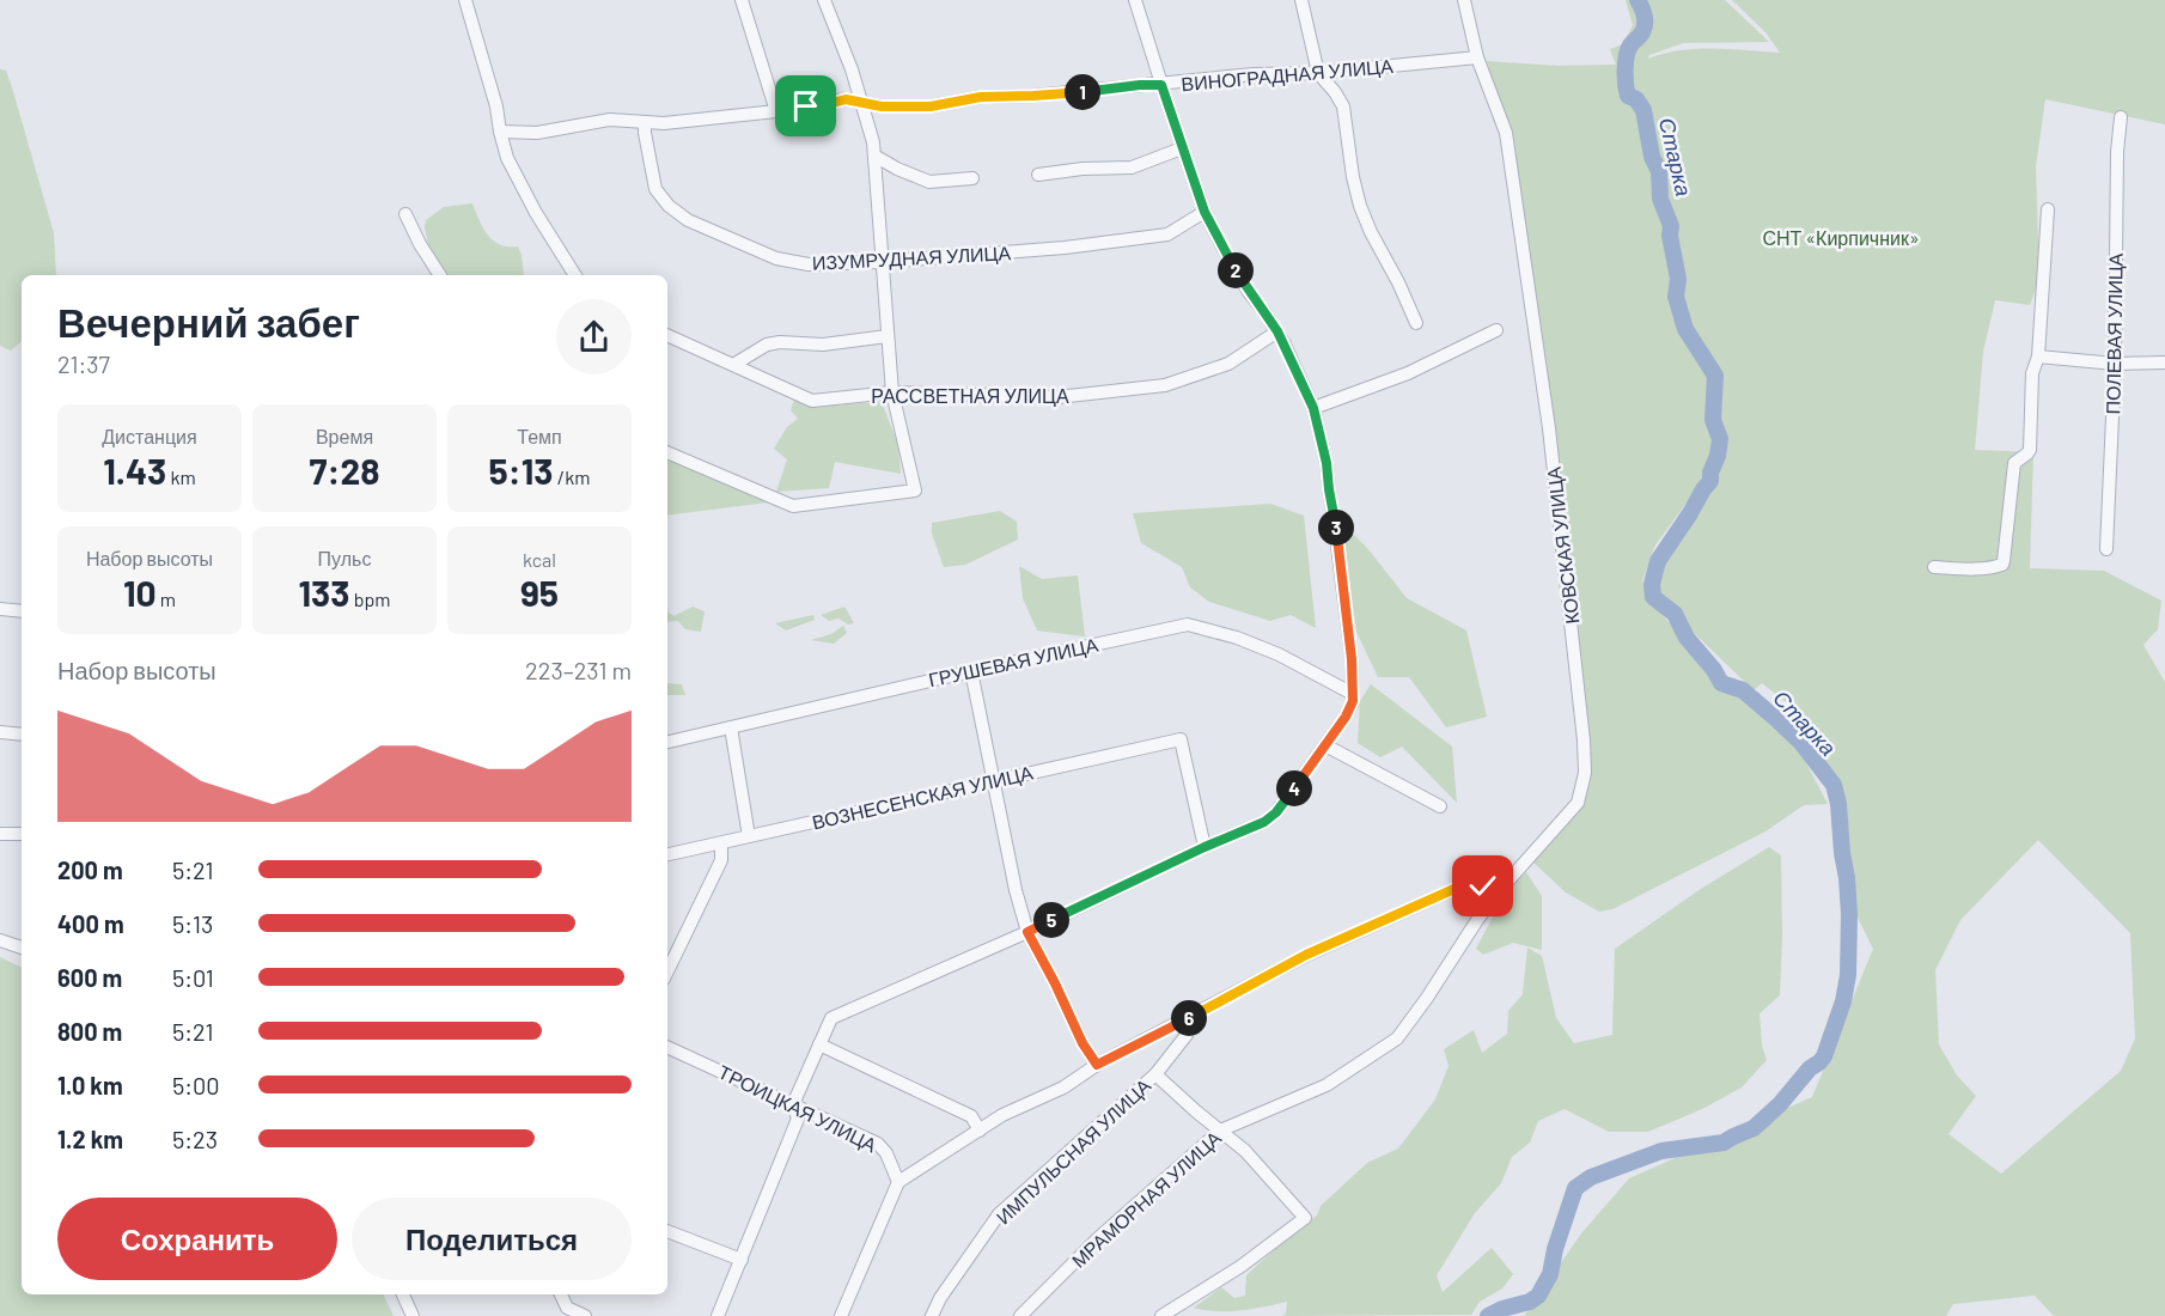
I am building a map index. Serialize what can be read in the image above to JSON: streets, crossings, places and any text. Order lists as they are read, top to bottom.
{
  "streets": {
    "street": [
      "ВИНОГРАДНАЯ УЛИЦА",
      "ИЗУМРУДНАЯ УЛИЦА",
      "ПОЛЕВАЯ УЛИЦА",
      "РАССВЕТНАЯ УЛИЦА",
      "КОВСКАЯ УЛИЦА",
      "ГРУШЕВАЯ УЛИЦА",
      "ВОЗНЕСЕНСКАЯ УЛИЦА",
      "ТРОИЦКАЯ УЛИЦА",
      "ИМПУЛЬСНАЯ УЛИЦА",
      "МРАМОРНАЯ УЛИЦА"
    ]
  },
  "crossings": [
    ["ВИНОГРАДНАЯ УЛИЦА", "ИЗУМРУДНАЯ УЛИЦА"],
    ["ВИНОГРАДНАЯ УЛИЦА", "КОВСКАЯ УЛИЦА"],
    ["КОВСКАЯ УЛИЦА", "МРАМОРНАЯ УЛИЦА"]
  ],
  "water": ["Старка"],
  "parks": ["СНТ «Кирпичник»"],
  "page": {
    "pins": [
      "1",
      "2",
      "3",
      "4",
      "5",
      "6"
    ],
    "heading": ["Вечерний забег", "21:37"],
    "stats": [
      ["Дистанция", "1.43 km"],
      ["Время", "7:28"],
      ["Темп", "5:13 /km"],
      ["Набор высоты", "10 m"],
      ["Пульс", "133 bpm"],
      ["kcal", "95"]
    ],
    "chart": ["Набор высоты", "223–231 m"],
    "list": [
      {
        "name": "200 m",
        "note": "5:21"
      },
      {
        "name": "400 m",
        "note": "5:13"
      },
      {
        "name": "600 m",
        "note": "5:01"
      },
      {
        "name": "800 m",
        "note": "5:21"
      },
      {
        "name": "1.0 km",
        "note": "5:00"
      },
      {
        "name": "1.2 km",
        "note": "5:23"
      }
    ],
    "buttons": ["Сохранить", "Поделиться"]
  }
}
